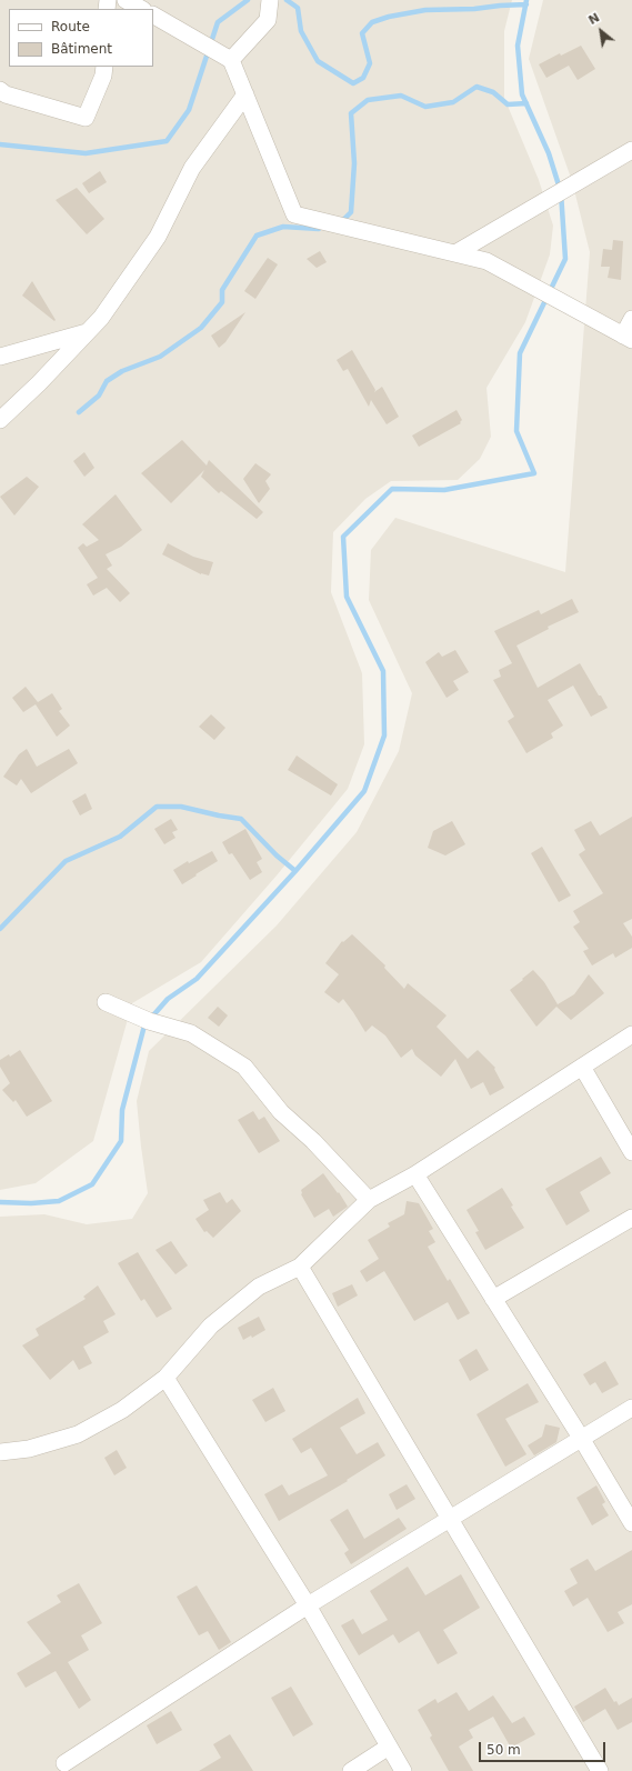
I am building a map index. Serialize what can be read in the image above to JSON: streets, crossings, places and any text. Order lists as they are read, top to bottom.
{
  "legend": ["Route", "Bâtiment"],
  "scale_bar": "50 m",
  "north": "top left"
}
